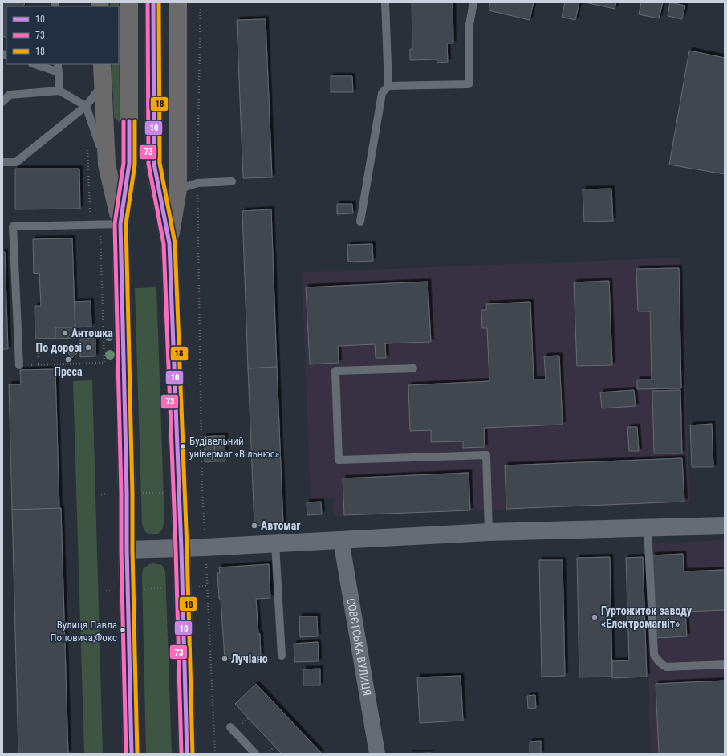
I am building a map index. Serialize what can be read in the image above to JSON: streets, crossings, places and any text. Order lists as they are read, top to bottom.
{
  "streets": {
    "street": ["СОВЄТСЬКА ВУЛИЦЯ"]
  },
  "places": [
    "Антошка",
    "По дорозі",
    "Преса",
    "Будівельний універмаг «Вільнюс»",
    "Автомаг",
    "Гуртожиток заводу «Електромагніт»",
    "Вулиця Павла Поповича;Фокс",
    "Лучіано"
  ],
  "lines": ["transit line 10", "transit line 73", "transit line 18"],
  "legend": ["10", "73", "18"]
}
